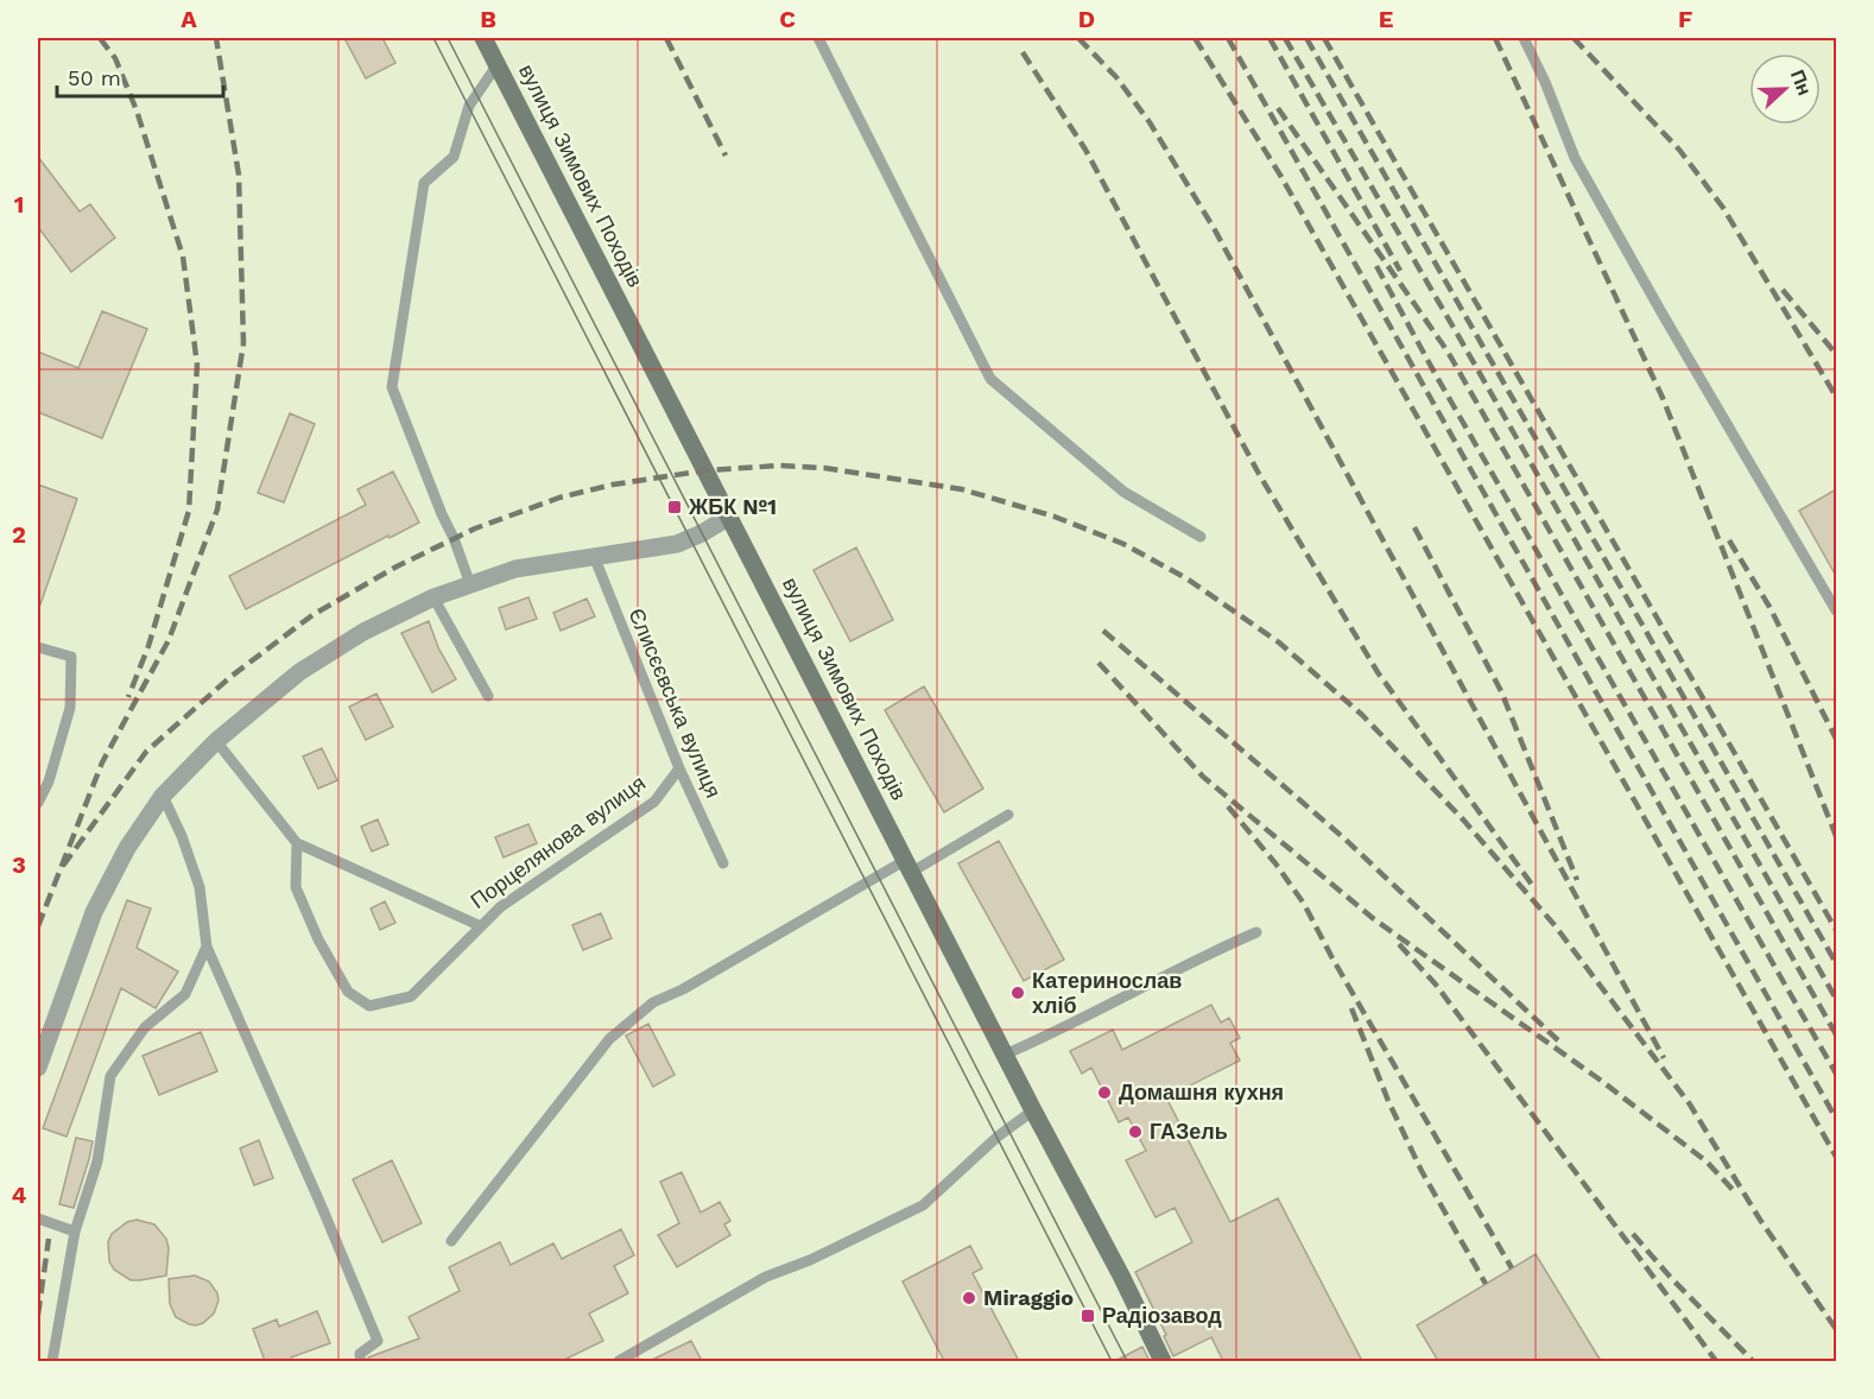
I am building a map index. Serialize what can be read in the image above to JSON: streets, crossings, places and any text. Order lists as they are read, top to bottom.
{
  "streets": {
    "main road": ["вулиця Зимових Походів"],
    "lane": ["Єлисєєвська вулиця", "Порцелянова вулиця"]
  },
  "crossings": [
    ["Єлисєєвська вулиця", "Порцелянова вулиця"]
  ],
  "places": {
    "transit": ["ЖБК №1", "Радіозавод"],
    "other": [
      "Катеринослав хліб",
      "Домашня кухня",
      "ГАЗель",
      "Miraggio"
    ]
  },
  "scale_bar": "50 m",
  "north": "right",
  "grid": {
    "columns": [
      "A",
      "B",
      "C",
      "D",
      "E",
      "F"
    ],
    "rows": [
      "1",
      "2",
      "3",
      "4"
    ]
  }
}
